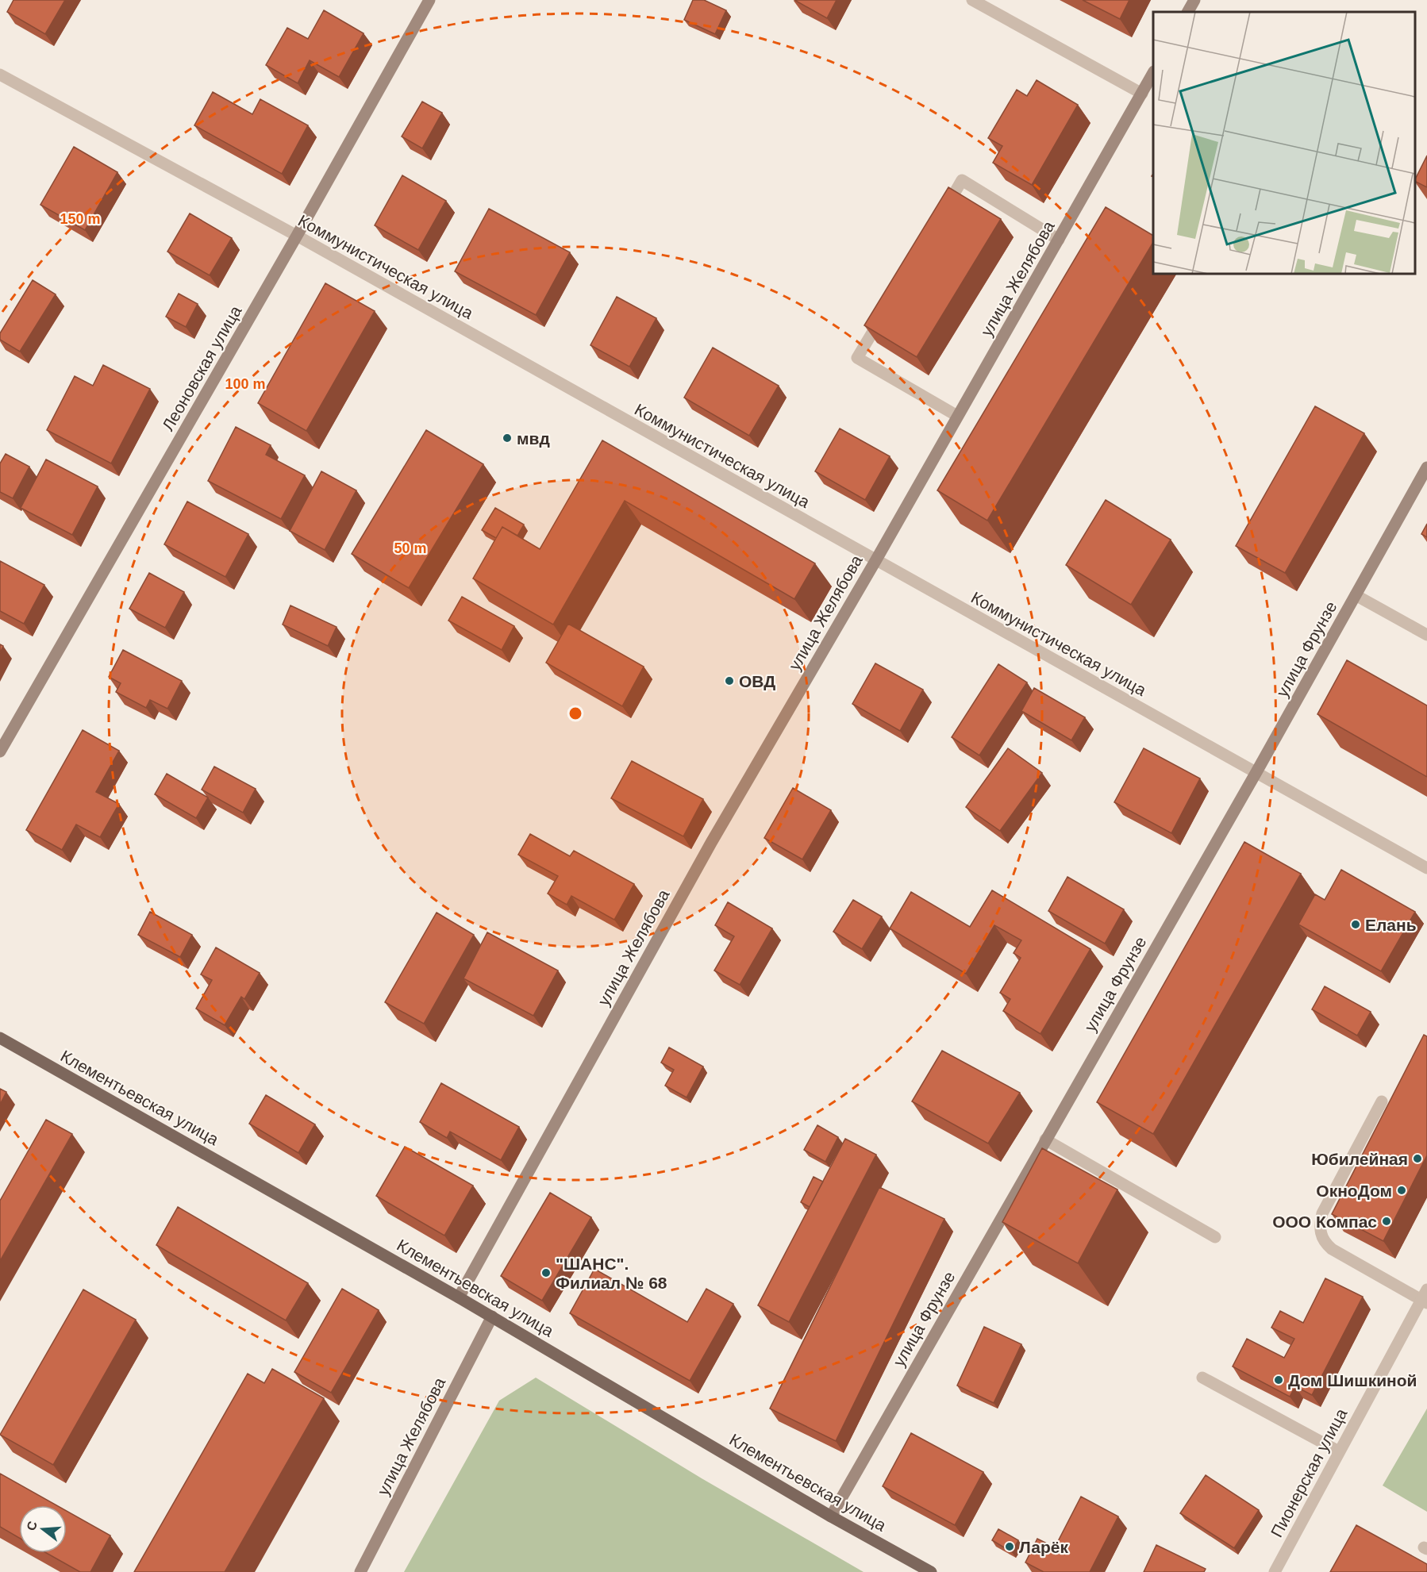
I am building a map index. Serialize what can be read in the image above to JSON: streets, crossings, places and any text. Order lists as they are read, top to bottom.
{
  "streets": {
    "main road": ["Клементьевская улица"],
    "street": [
      "Коммунистическая улица",
      "улица Желябова",
      "Леоновская улица",
      "улица Фрунзе",
      "Пионерская улица"
    ]
  },
  "crossings": [
    ["Коммунистическая улица", "улица Желябова"],
    ["Коммунистическая улица", "Леоновская улица"],
    ["Коммунистическая улица", "улица Фрунзе"],
    ["улица Желябова", "Клементьевская улица"],
    ["улица Фрунзе", "Клементьевская улица"]
  ],
  "places": [
    "мвд",
    "ОВД",
    "Елань",
    "Юбилейная",
    "ОкноДом",
    "ООО Компас",
    "\"ШАНС\". Филиал № 68",
    "Дом Шишкиной",
    "Ларёк"
  ],
  "north": "left",
  "rings": ["150 m", "100 m", "50 m"]
}
